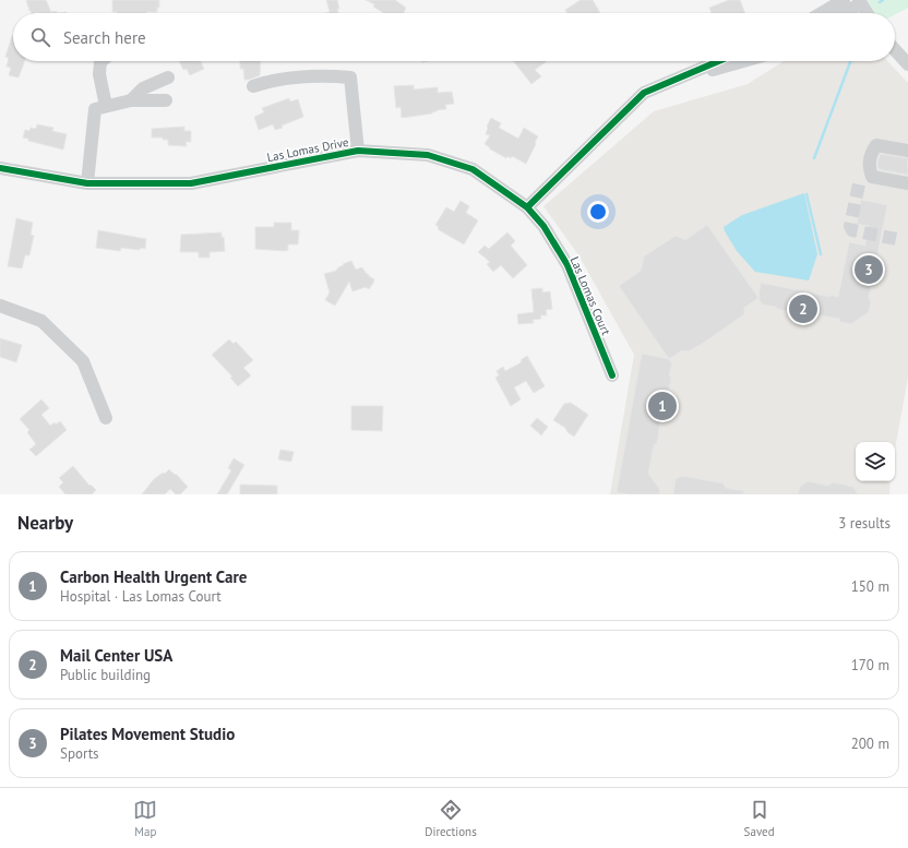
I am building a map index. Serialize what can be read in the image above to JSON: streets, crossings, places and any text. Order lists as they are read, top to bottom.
{
  "streets": {
    "street": ["Las Lomas Drive", "Las Lomas Court"]
  },
  "crossings": [
    ["Las Lomas Drive", "Las Lomas Court"]
  ],
  "page": {
    "search": "Search here",
    "pins": ["3", "2", "1"],
    "heading": ["Nearby", "3 results"],
    "list": [
      {
        "mark": "1",
        "name": "Carbon Health Urgent Care",
        "note": "Hospital · Las Lomas Court",
        "value": "150 m"
      },
      {
        "mark": "2",
        "name": "Mail Center USA",
        "note": "Public building",
        "value": "170 m"
      },
      {
        "mark": "3",
        "name": "Pilates Movement Studio",
        "note": "Sports",
        "value": "200 m"
      }
    ],
    "nav": ["Map", "Directions", "Saved"]
  }
}
